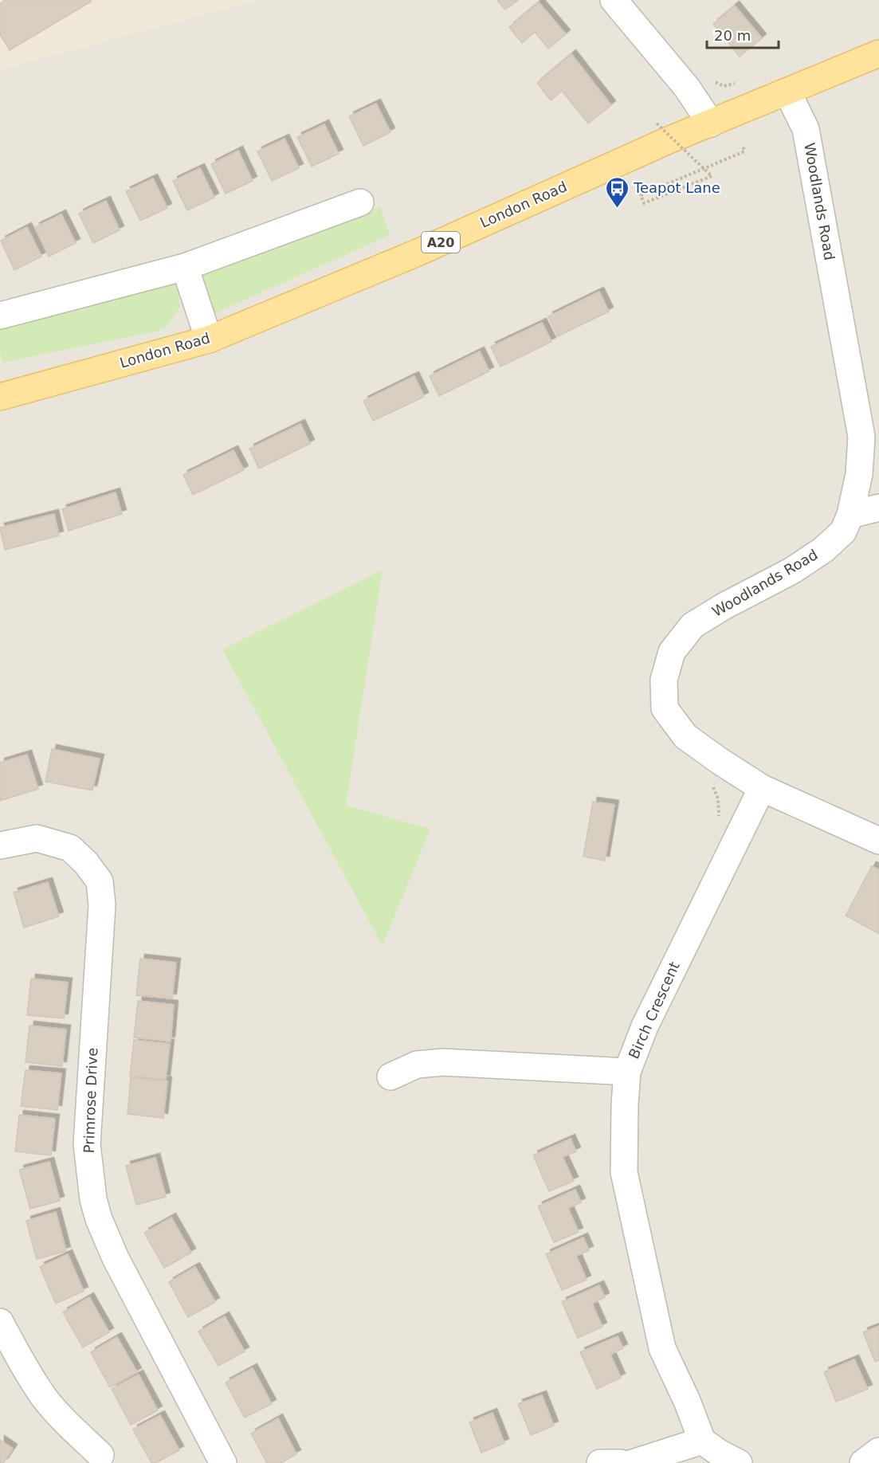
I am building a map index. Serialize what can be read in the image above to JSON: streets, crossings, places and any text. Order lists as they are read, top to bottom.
{
  "streets": {
    "main road": ["London Road", "A20"],
    "street": ["Woodlands Road", "Birch Crescent", "Primrose Drive"]
  },
  "crossings": [
    ["Woodlands Road", "London Road"],
    ["Woodlands Road", "Birch Crescent"]
  ],
  "places": {
    "bus stop": ["Teapot Lane"]
  },
  "scale_bar": "20 m"
}
